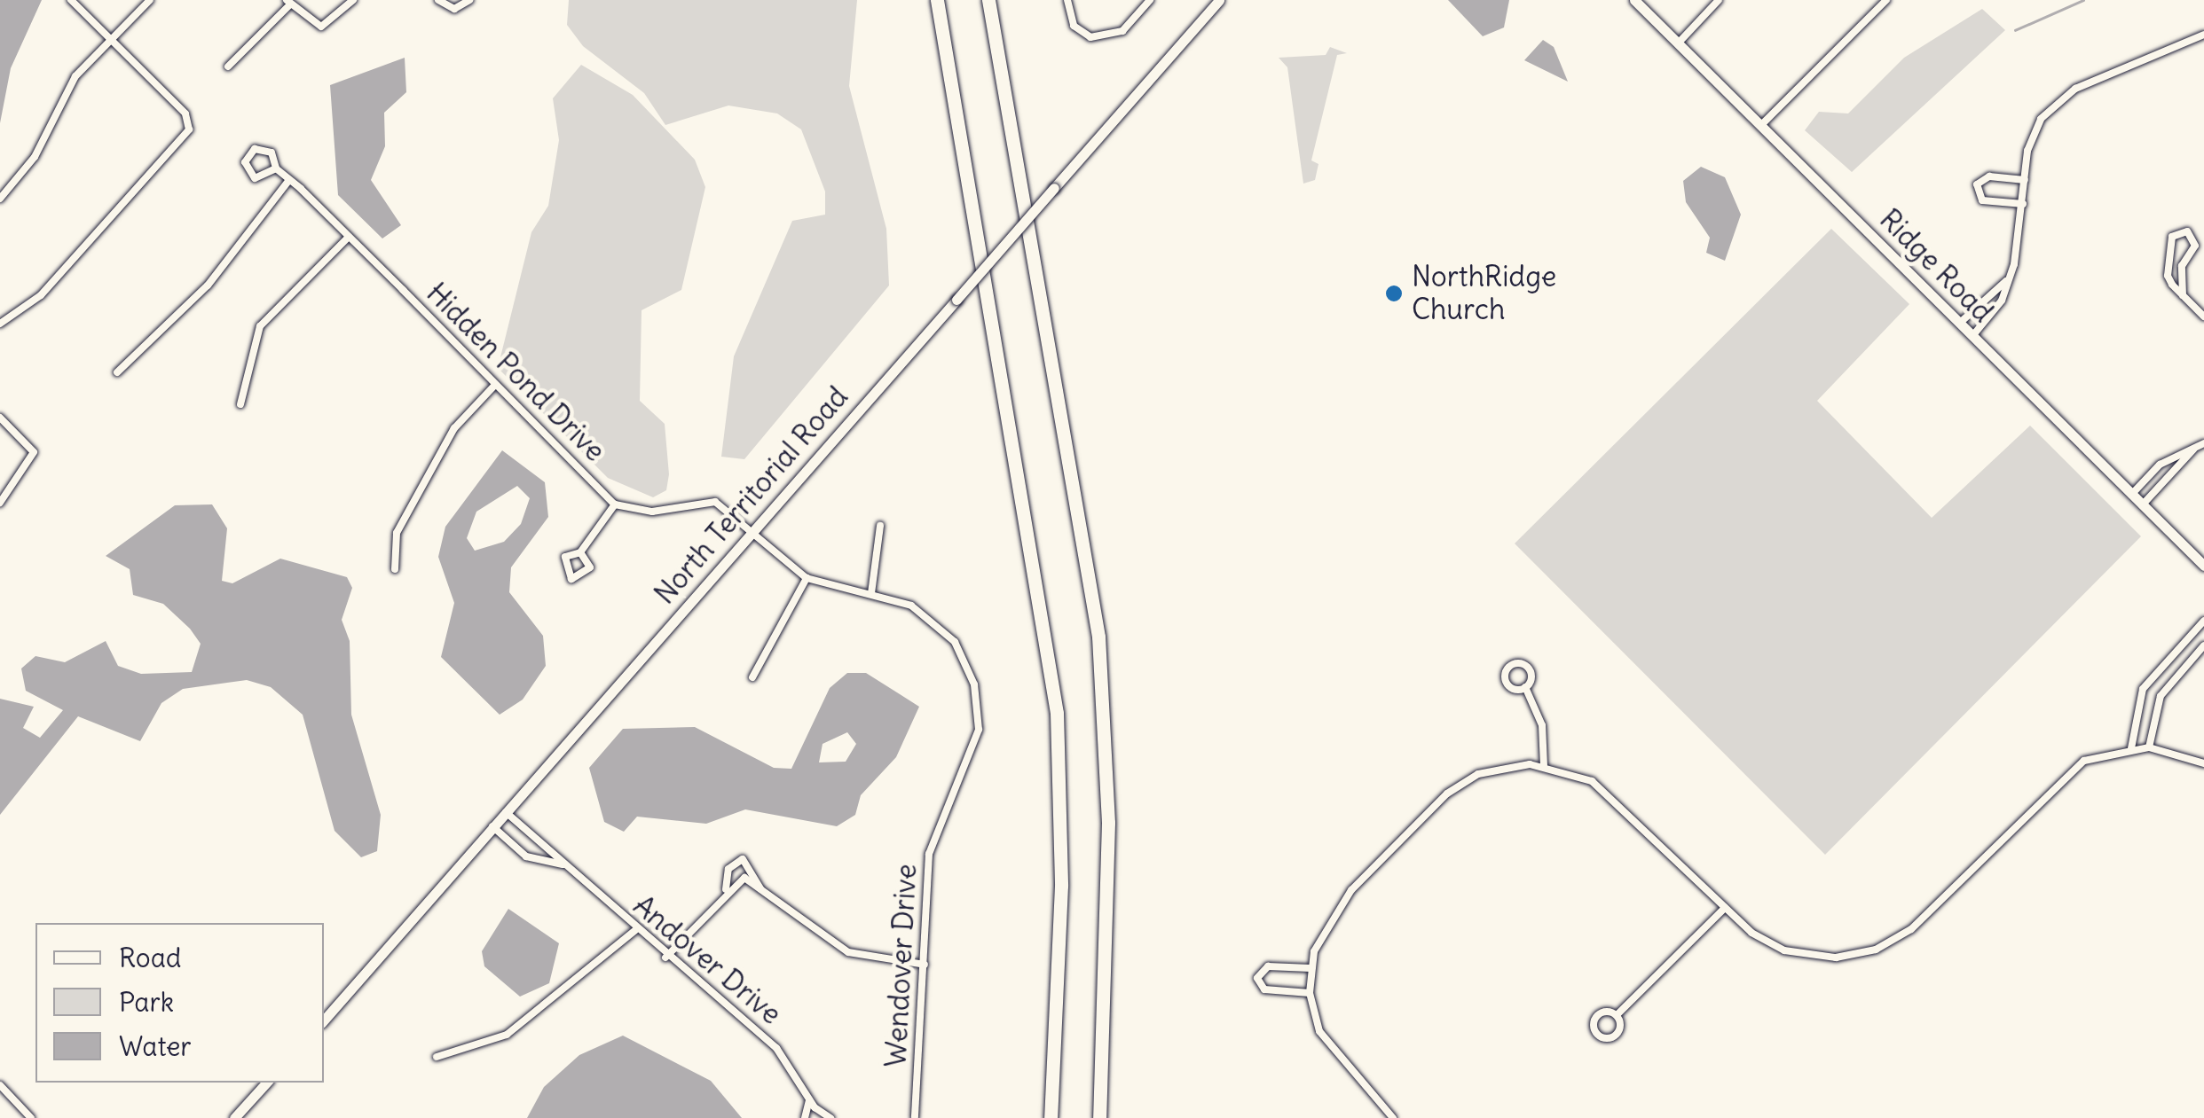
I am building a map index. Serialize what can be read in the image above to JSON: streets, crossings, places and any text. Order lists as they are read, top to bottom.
{
  "streets": {
    "main road": ["Ridge Road", "North Territorial Road"],
    "street": ["Hidden Pond Drive", "Andover Drive", "Wendover Drive"]
  },
  "crossings": [
    ["North Territorial Road", "Andover Drive"],
    ["North Territorial Road", "Wendover Drive"]
  ],
  "places": ["NorthRidge Church"],
  "legend": ["Road", "Park", "Water"]
}
